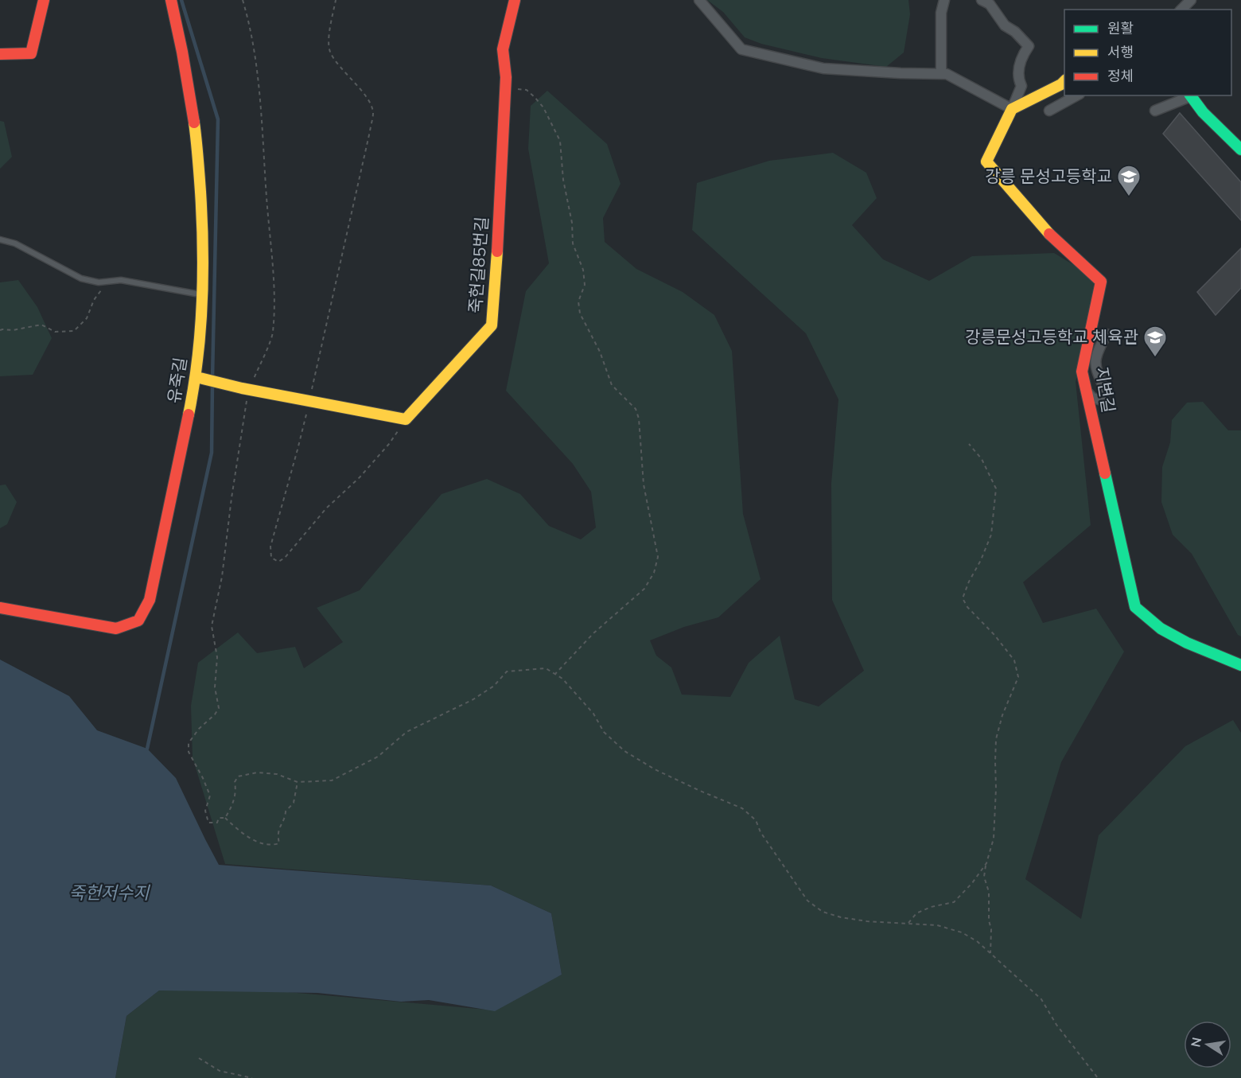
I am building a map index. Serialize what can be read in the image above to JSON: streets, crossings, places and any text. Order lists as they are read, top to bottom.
{
  "streets": {
    "street": ["죽헌길85번길", "유죽길", "지변길"]
  },
  "water": ["죽헌저수지"],
  "places": {
    "school or university": ["강릉 문성고등학교", "강릉문성고등학교 체육관"]
  },
  "legend": ["원활", "서행", "정체"],
  "north": "left"
}
